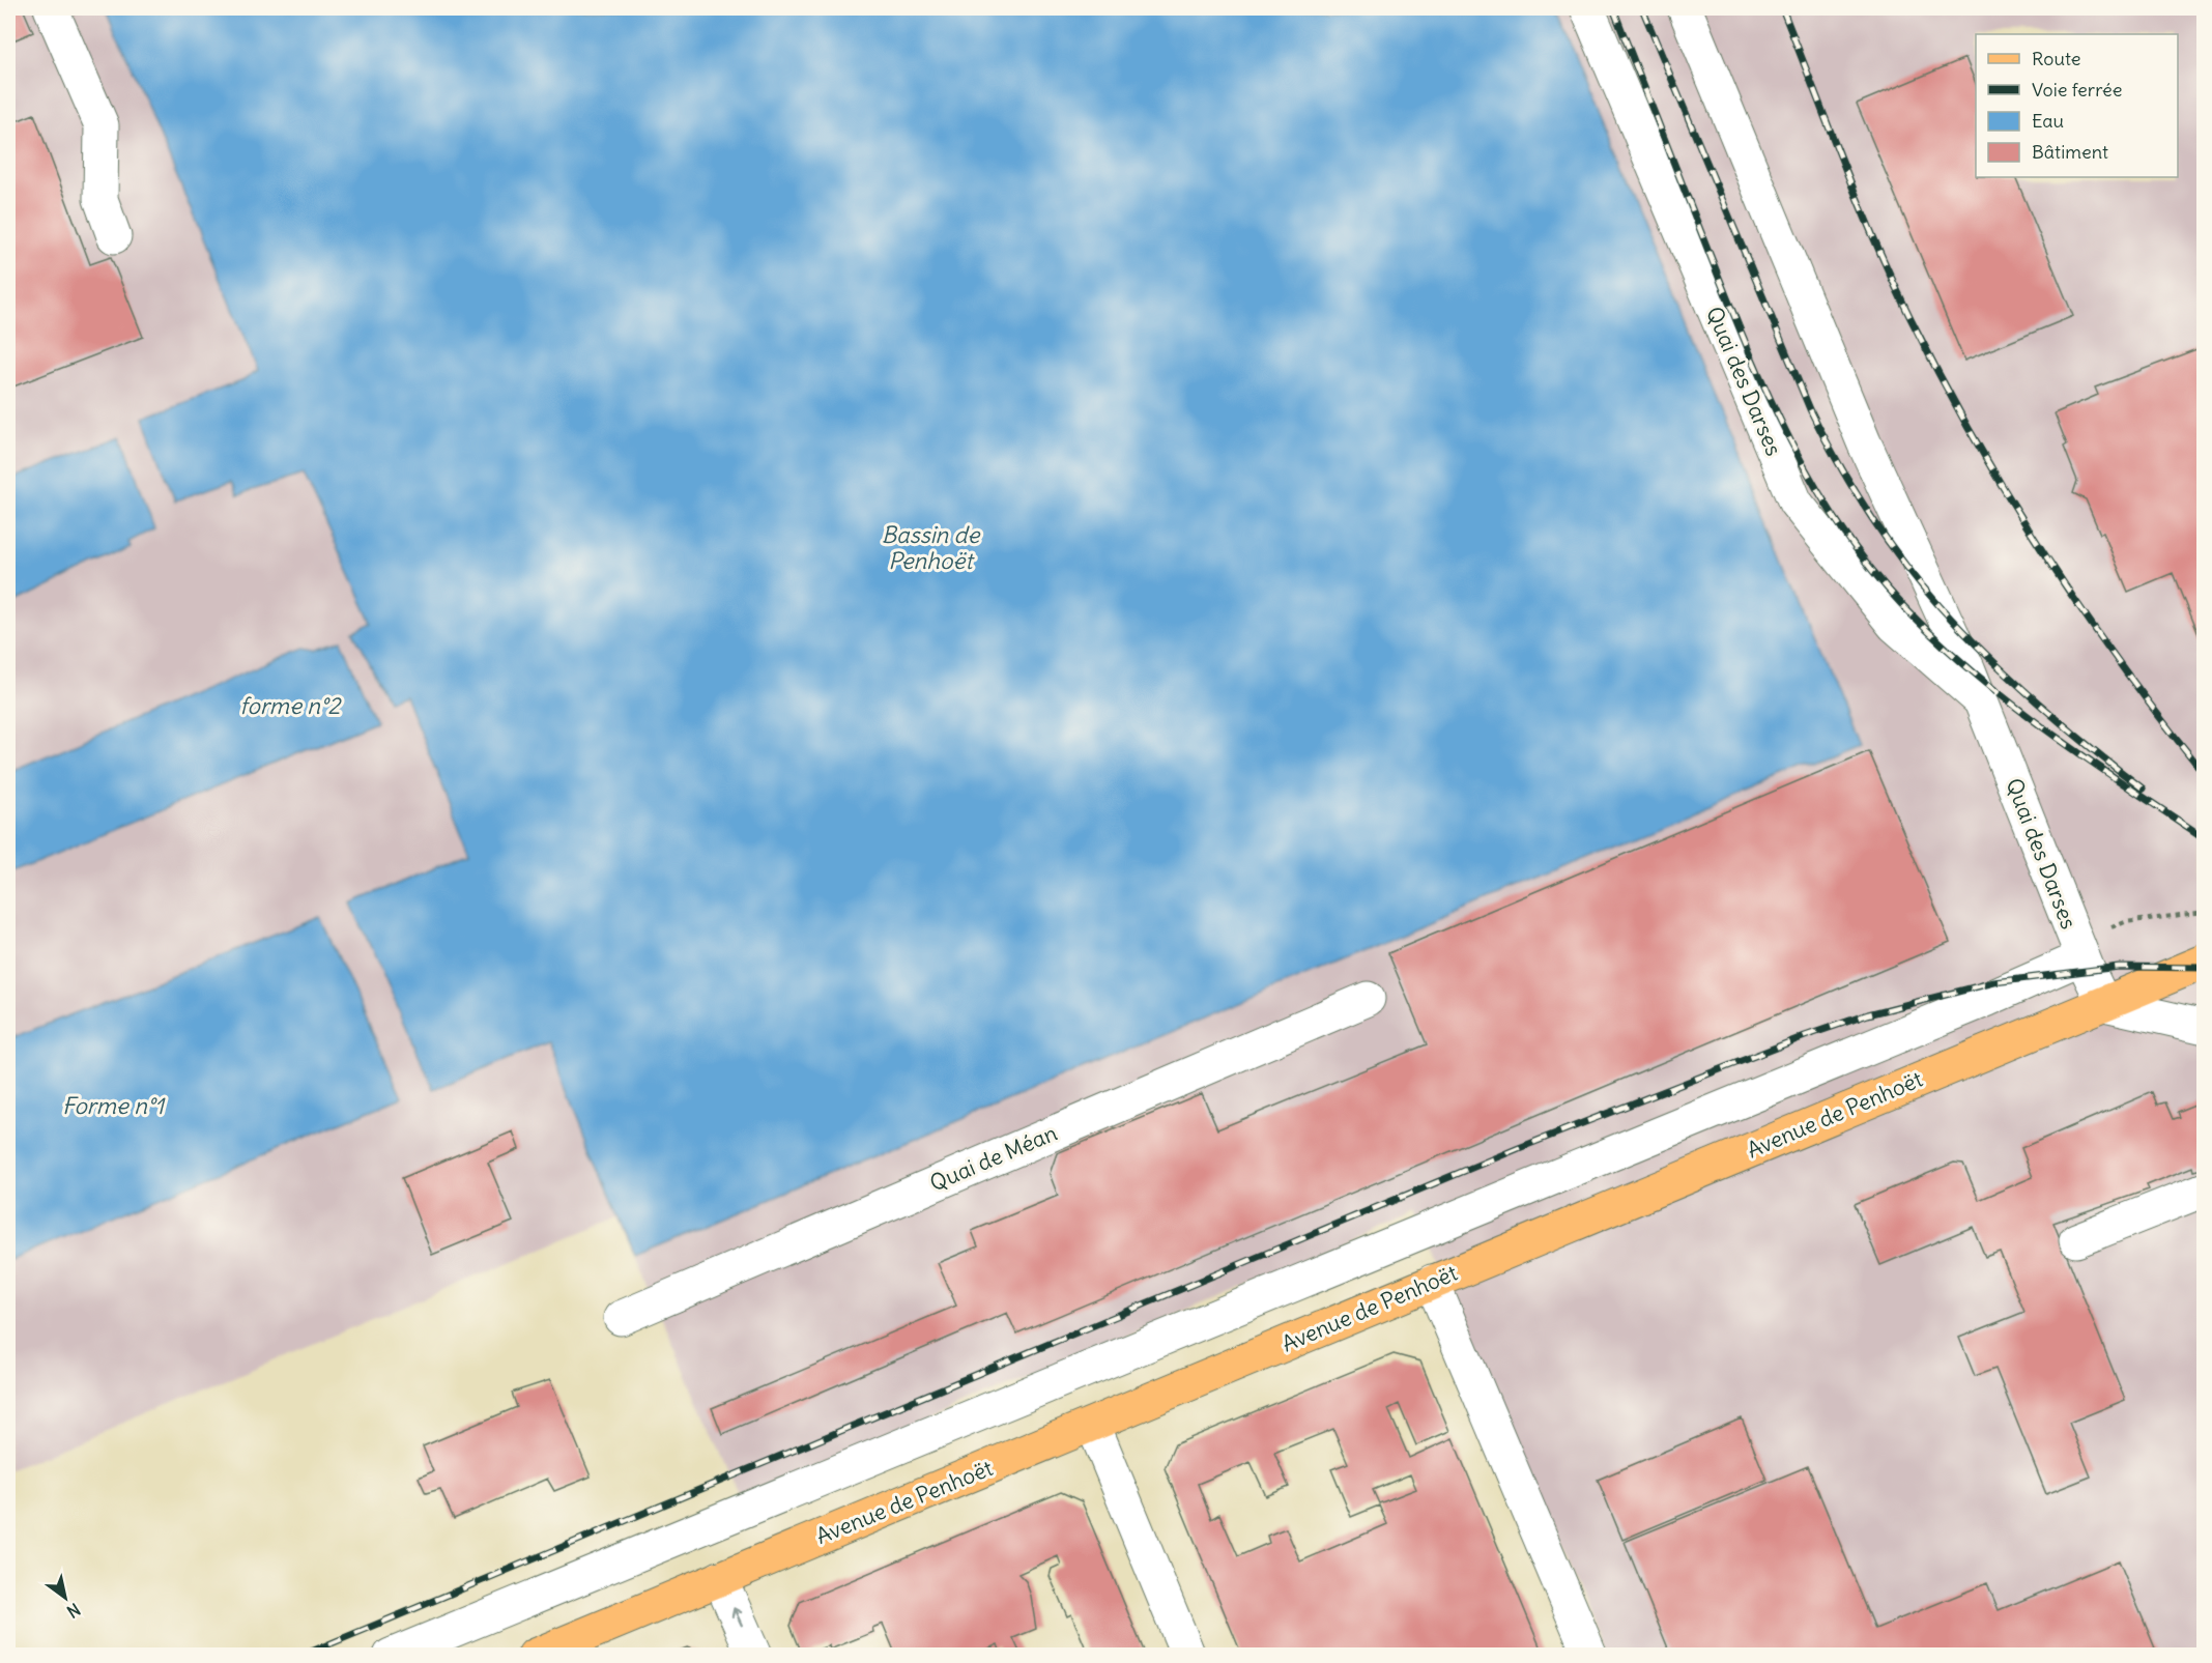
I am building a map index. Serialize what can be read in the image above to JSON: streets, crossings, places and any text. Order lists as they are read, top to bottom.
{
  "streets": {
    "main road": ["Avenue de Penhoët"],
    "street": ["Quai des Darses", "Quai de Méan"]
  },
  "crossings": [
    ["Quai des Darses", "Avenue de Penhoët"]
  ],
  "water": ["Bassin de Penhoët", "forme n°2", "Forme n°1"],
  "legend": [
    "Route",
    "Voie ferrée",
    "Eau",
    "Bâtiment"
  ],
  "north": "bottom right"
}
